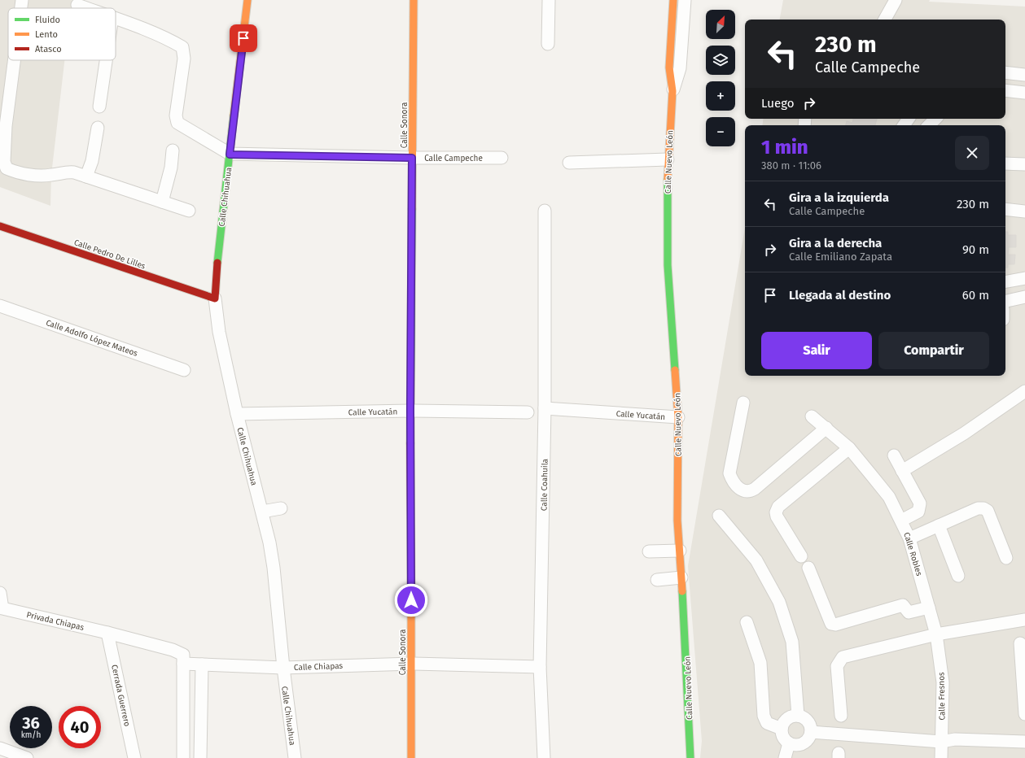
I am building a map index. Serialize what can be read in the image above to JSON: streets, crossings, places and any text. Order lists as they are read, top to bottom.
{
  "streets": {
    "street": [
      "Calle Sonora",
      "Calle Campeche",
      "Calle Nuevo León",
      "Calle Chihuahua",
      "Calle Pedro De Lilles",
      "Calle Adolfo López Mateos",
      "Calle Yucatán",
      "Calle Coahuila",
      "Calle Robles",
      "Privada Chiapas",
      "Calle Chiapas",
      "Cerrada Guerrero",
      "Calle Fresnos"
    ]
  },
  "crossings": [
    ["Calle Sonora", "Calle Campeche"],
    ["Calle Sonora", "Calle Yucatán"],
    ["Calle Sonora", "Calle Chiapas"],
    ["Calle Campeche", "Calle Chihuahua"],
    ["Calle Nuevo León", "Calle Yucatán"],
    ["Calle Chihuahua", "Calle Pedro De Lilles"],
    ["Calle Chihuahua", "Calle Yucatán"],
    ["Calle Chihuahua", "Calle Chiapas"],
    ["Calle Yucatán", "Calle Coahuila"],
    ["Calle Coahuila", "Calle Chiapas"],
    ["Calle Robles", "Calle Fresnos"],
    ["Privada Chiapas", "Cerrada Guerrero"]
  ],
  "legend": ["Fluido", "Lento", "Atasco"],
  "north": "top right",
  "page": {
    "map_buttons": ["+", "−"],
    "turn": ["230 m", "Calle Campeche"],
    "then": "Luego",
    "heading": ["1 min", "380 m · 11:06"],
    "list": [
      {
        "name": "Gira a la izquierda",
        "note": "Calle Campeche",
        "value": "230 m"
      },
      {
        "name": "Gira a la derecha",
        "note": "Calle Emiliano Zapata",
        "value": "90 m"
      },
      {
        "name": "Llegada al destino",
        "value": "60 m"
      }
    ],
    "buttons": ["Salir", "Compartir"],
    "speed": "36 km/h",
    "limit": "40"
  }
}
